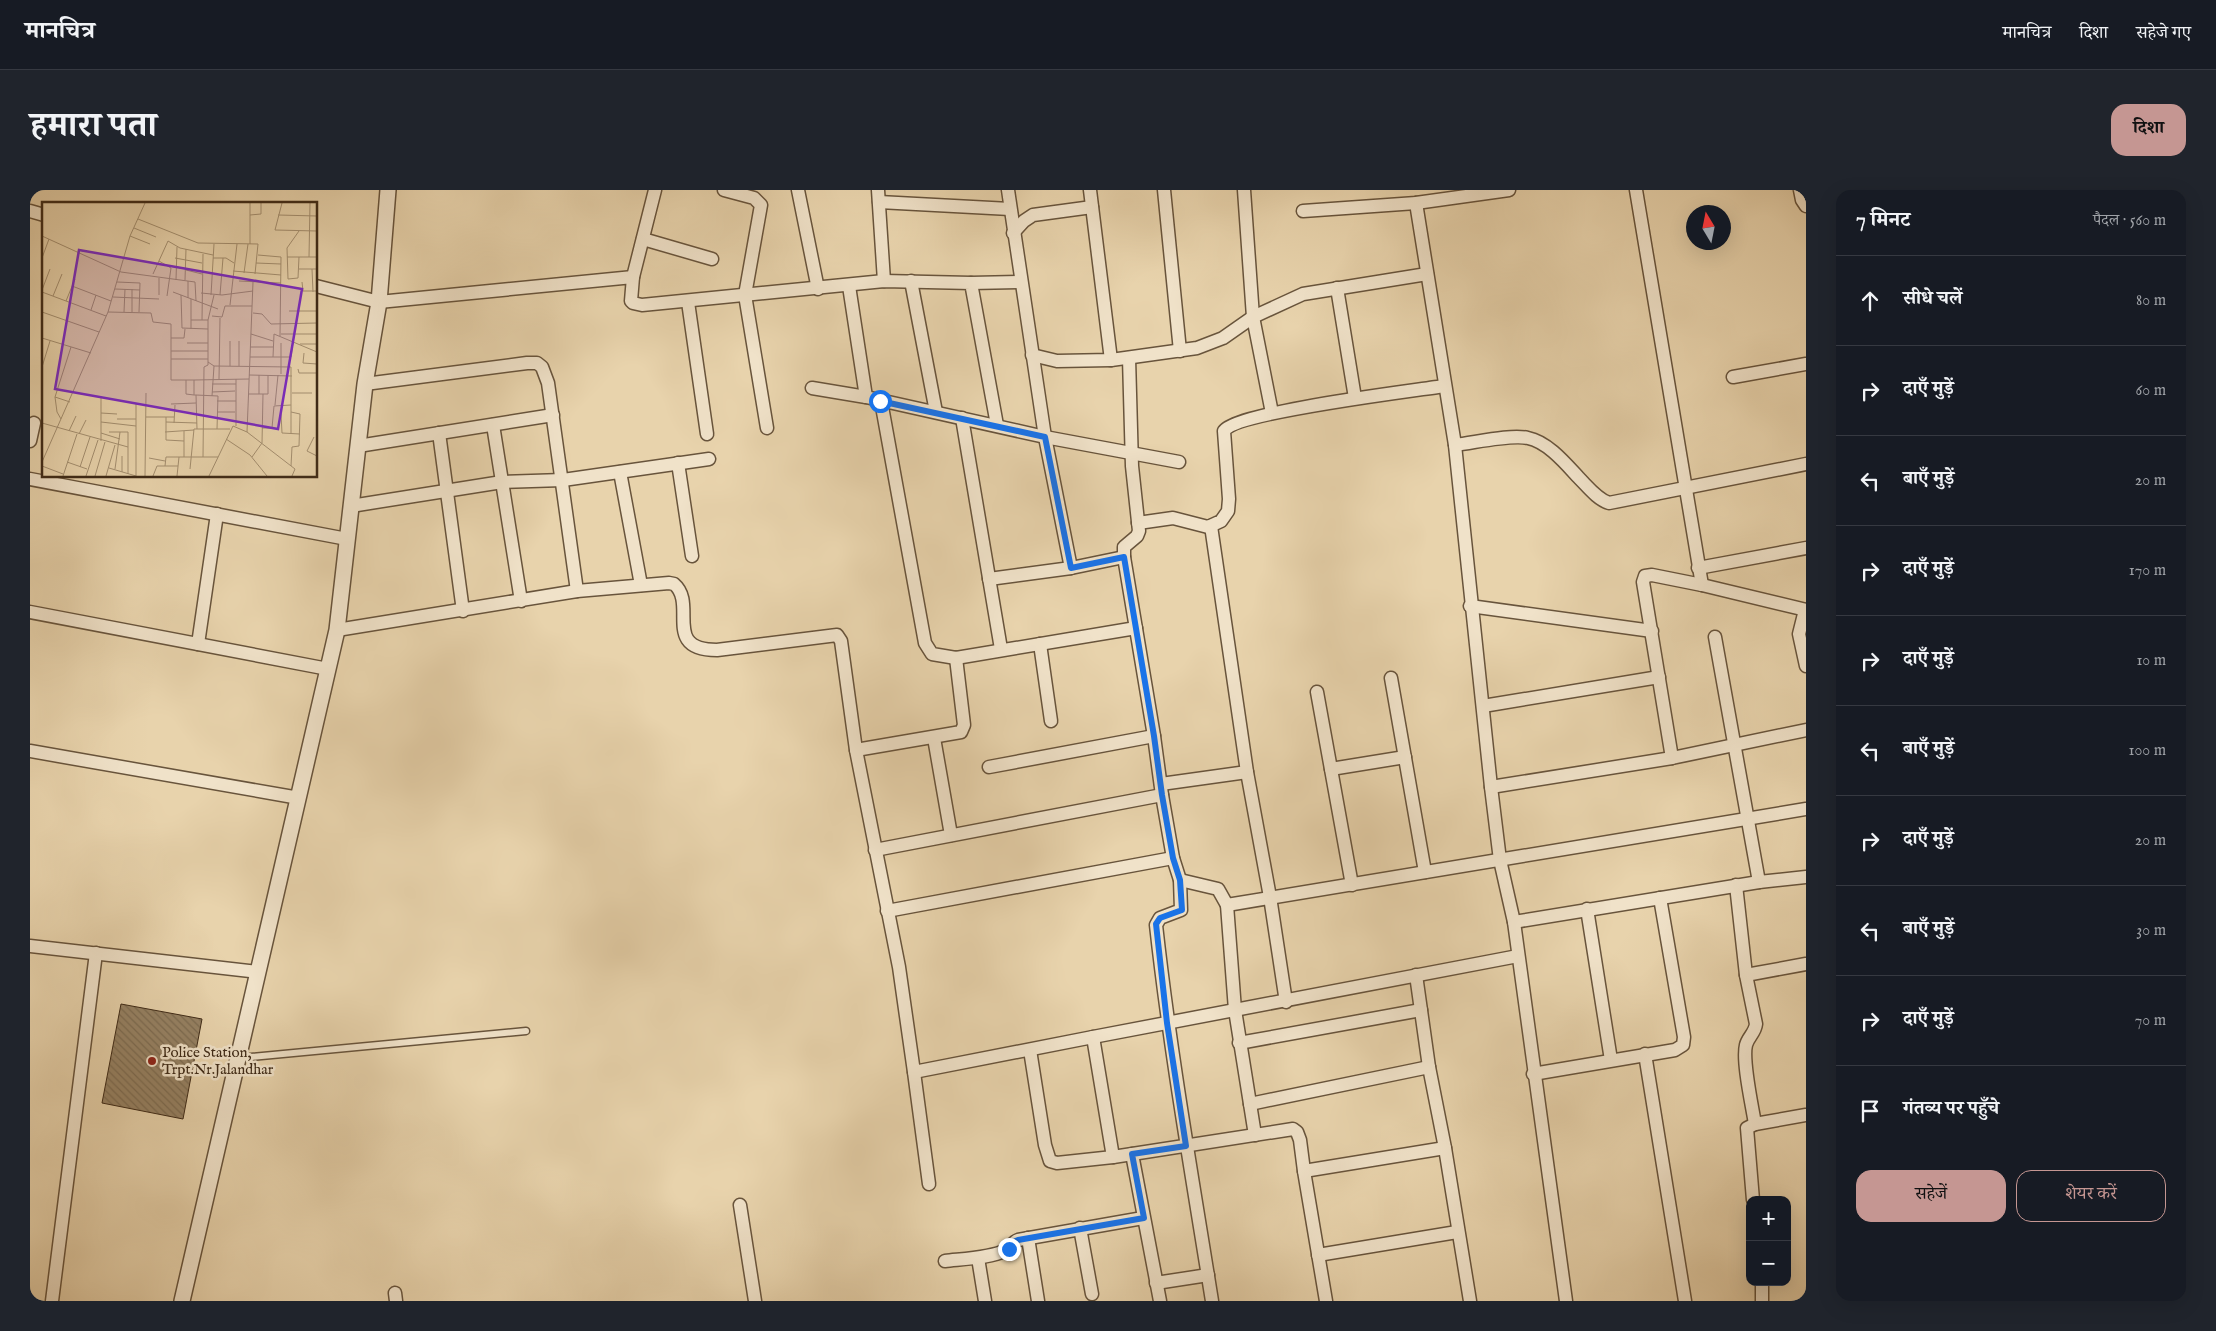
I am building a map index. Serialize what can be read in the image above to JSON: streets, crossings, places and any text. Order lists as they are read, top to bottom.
{
  "places": ["Police Station, Trpt.Nr.Jalandhar"],
  "north": "top",
  "page": {
    "header": "मानचित्र",
    "nav": ["मानचित्र", "दिशा", "सहेजे गए"],
    "title": "हमारा पता",
    "buttons": [
      "दिशा",
      ["सहेजें", "शेयर करें"]
    ],
    "heading": ["7 मिनट", "पैदल · 560 m"],
    "list": [
      ["सीधे चलें", "80 m"],
      ["दाएँ मुड़ें", "60 m"],
      ["बाएँ मुड़ें", "20 m"],
      ["दाएँ मुड़ें", "170 m"],
      ["दाएँ मुड़ें", "10 m"],
      ["बाएँ मुड़ें", "100 m"],
      ["दाएँ मुड़ें", "20 m"],
      ["बाएँ मुड़ें", "30 m"],
      ["दाएँ मुड़ें", "70 m"],
      "गंतव्य पर पहुँचे"
    ],
    "map_buttons": ["+", "−"]
  }
}
